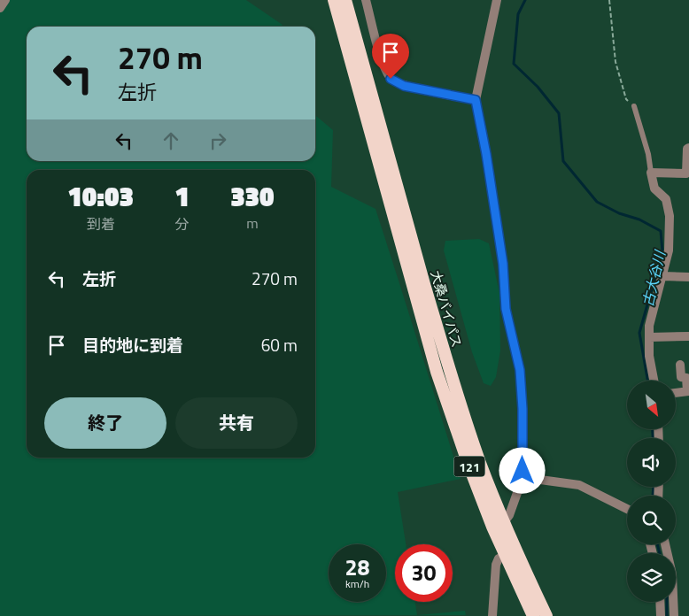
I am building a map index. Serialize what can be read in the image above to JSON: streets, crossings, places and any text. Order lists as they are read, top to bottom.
{
  "streets": {
    "highway": ["大桑バイパス", "121"]
  },
  "water": ["古大谷川"],
  "north": "bottom right",
  "page": {
    "turn": ["270 m", "左折"],
    "eta": [
      "10:03",
      "到着",
      "1",
      "分",
      "330",
      "m"
    ],
    "list": [
      {
        "name": "左折",
        "value": "270 m"
      },
      {
        "name": "目的地に到着",
        "value": "60 m"
      }
    ],
    "buttons": ["終了", "共有"],
    "speed": "28 km/h",
    "limit": "30"
  }
}
